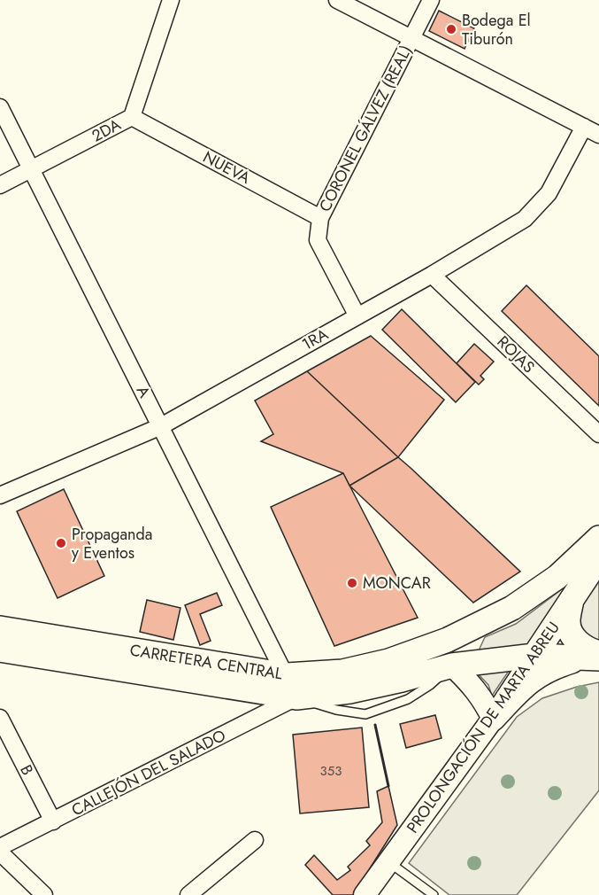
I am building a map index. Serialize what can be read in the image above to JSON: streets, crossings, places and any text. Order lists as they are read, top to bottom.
{
  "streets": {
    "main road": ["CARRETERA CENTRAL", "PROLONGACIÓN DE MARTA ABREU"],
    "street": [
      "CORONEL GÁLVEZ (REAL)",
      "2DA",
      "NUEVA",
      "1RA",
      "ROJAS",
      "A",
      "B",
      "CALLEJÓN DEL SALADO"
    ]
  },
  "crossings": [
    ["CORONEL GÁLVEZ (REAL)", "NUEVA"],
    ["CORONEL GÁLVEZ (REAL)", "1RA"],
    ["2DA", "NUEVA"],
    ["2DA", "A"],
    ["1RA", "ROJAS"],
    ["1RA", "A"],
    ["A", "CARRETERA CENTRAL"],
    ["A", "CALLEJÓN DEL SALADO"],
    ["CARRETERA CENTRAL", "PROLONGACIÓN DE MARTA ABREU"],
    ["CARRETERA CENTRAL", "CALLEJÓN DEL SALADO"],
    ["B", "CALLEJÓN DEL SALADO"]
  ],
  "places": ["Bodega El Tiburón", "Propaganda y Eventos", "MONCAR"],
  "house_numbers": ["353"]
}
